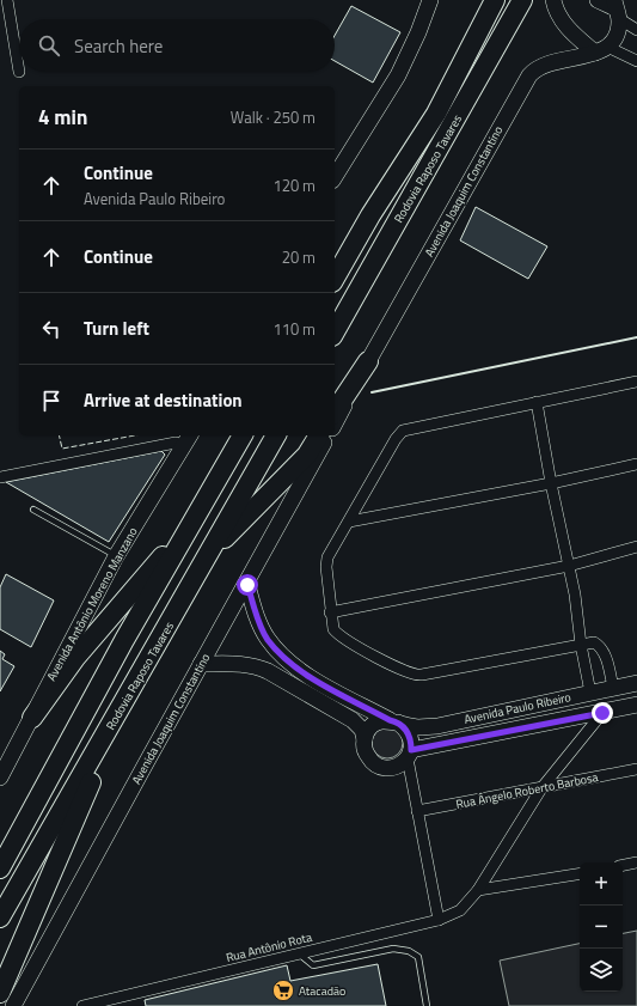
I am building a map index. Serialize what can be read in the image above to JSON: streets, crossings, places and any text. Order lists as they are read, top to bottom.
{
  "streets": {
    "highway": ["Rodovia Raposo Tavares"],
    "street": [
      "Avenida Joaquim Constantino",
      "Avenida Antônio Moreno Manzano",
      "Avenida Paulo Ribeiro",
      "Rua Ângelo Roberto Barbosa",
      "Rua Antônio Rota"
    ]
  },
  "crossings": [
    ["Avenida Joaquim Constantino", "Avenida Paulo Ribeiro"]
  ],
  "places": {
    "supermarket": ["Atacadão"]
  },
  "page": {
    "search": "Search here",
    "heading": ["4 min", "Walk · 250 m"],
    "list": [
      ["Continue", "Avenida Paulo Ribeiro", "120 m"],
      ["Continue", "20 m"],
      ["Turn left", "110 m"],
      "Arrive at destination"
    ],
    "map_buttons": ["+", "−"]
  }
}
